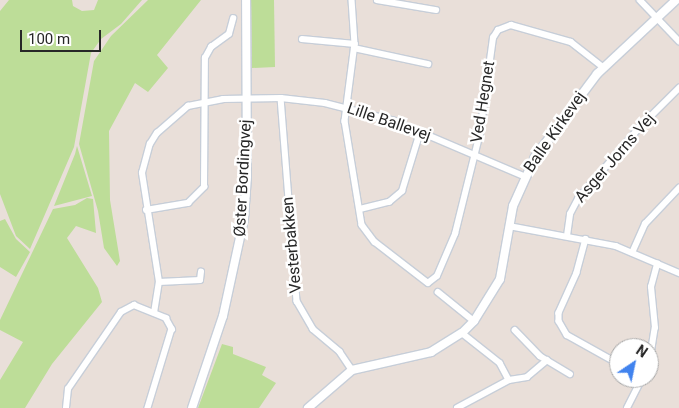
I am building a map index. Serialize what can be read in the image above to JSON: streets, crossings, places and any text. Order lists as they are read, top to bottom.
{
  "streets": {
    "street": [
      "Ved Hegnet",
      "Lille Ballevej",
      "Balle Kirkevej",
      "Asger Jorns Vej",
      "Øster Bordingvej",
      "Vesterbakken"
    ]
  },
  "crossings": [
    ["Ved Hegnet", "Lille Ballevej"],
    ["Ved Hegnet", "Balle Kirkevej"],
    ["Lille Ballevej", "Balle Kirkevej"],
    ["Lille Ballevej", "Øster Bordingvej"],
    ["Lille Ballevej", "Vesterbakken"],
    ["Balle Kirkevej", "Vesterbakken"]
  ],
  "scale_bar": "100 m",
  "north": "top right"
}
